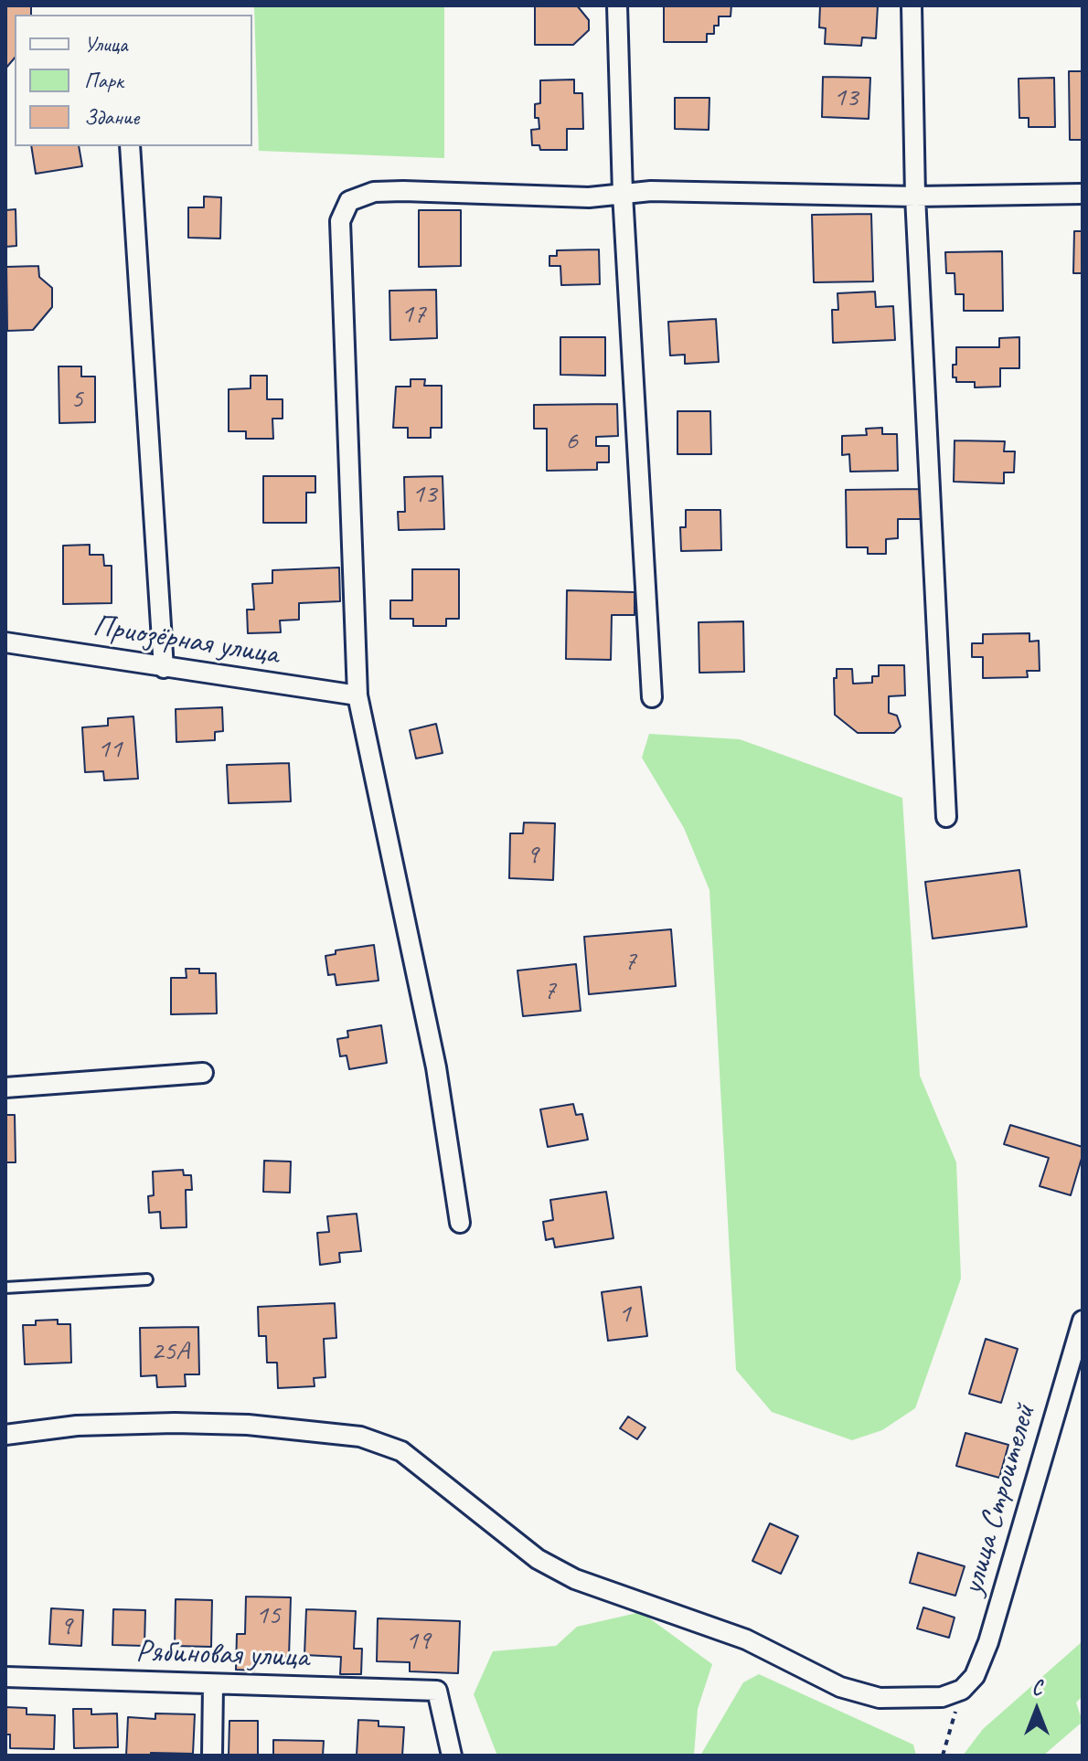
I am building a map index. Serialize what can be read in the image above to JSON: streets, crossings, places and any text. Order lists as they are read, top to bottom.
{
  "streets": {
    "street": ["Приозёрная улица", "улица Строителей", "Рябиновая улица"]
  },
  "house_numbers": [
    "13",
    "17",
    "5",
    "6",
    "13",
    "11",
    "9",
    "7",
    "7",
    "1",
    "25А",
    "15",
    "9",
    "19"
  ],
  "legend": ["Улица", "Парк", "Здание"],
  "north": "top"
}
